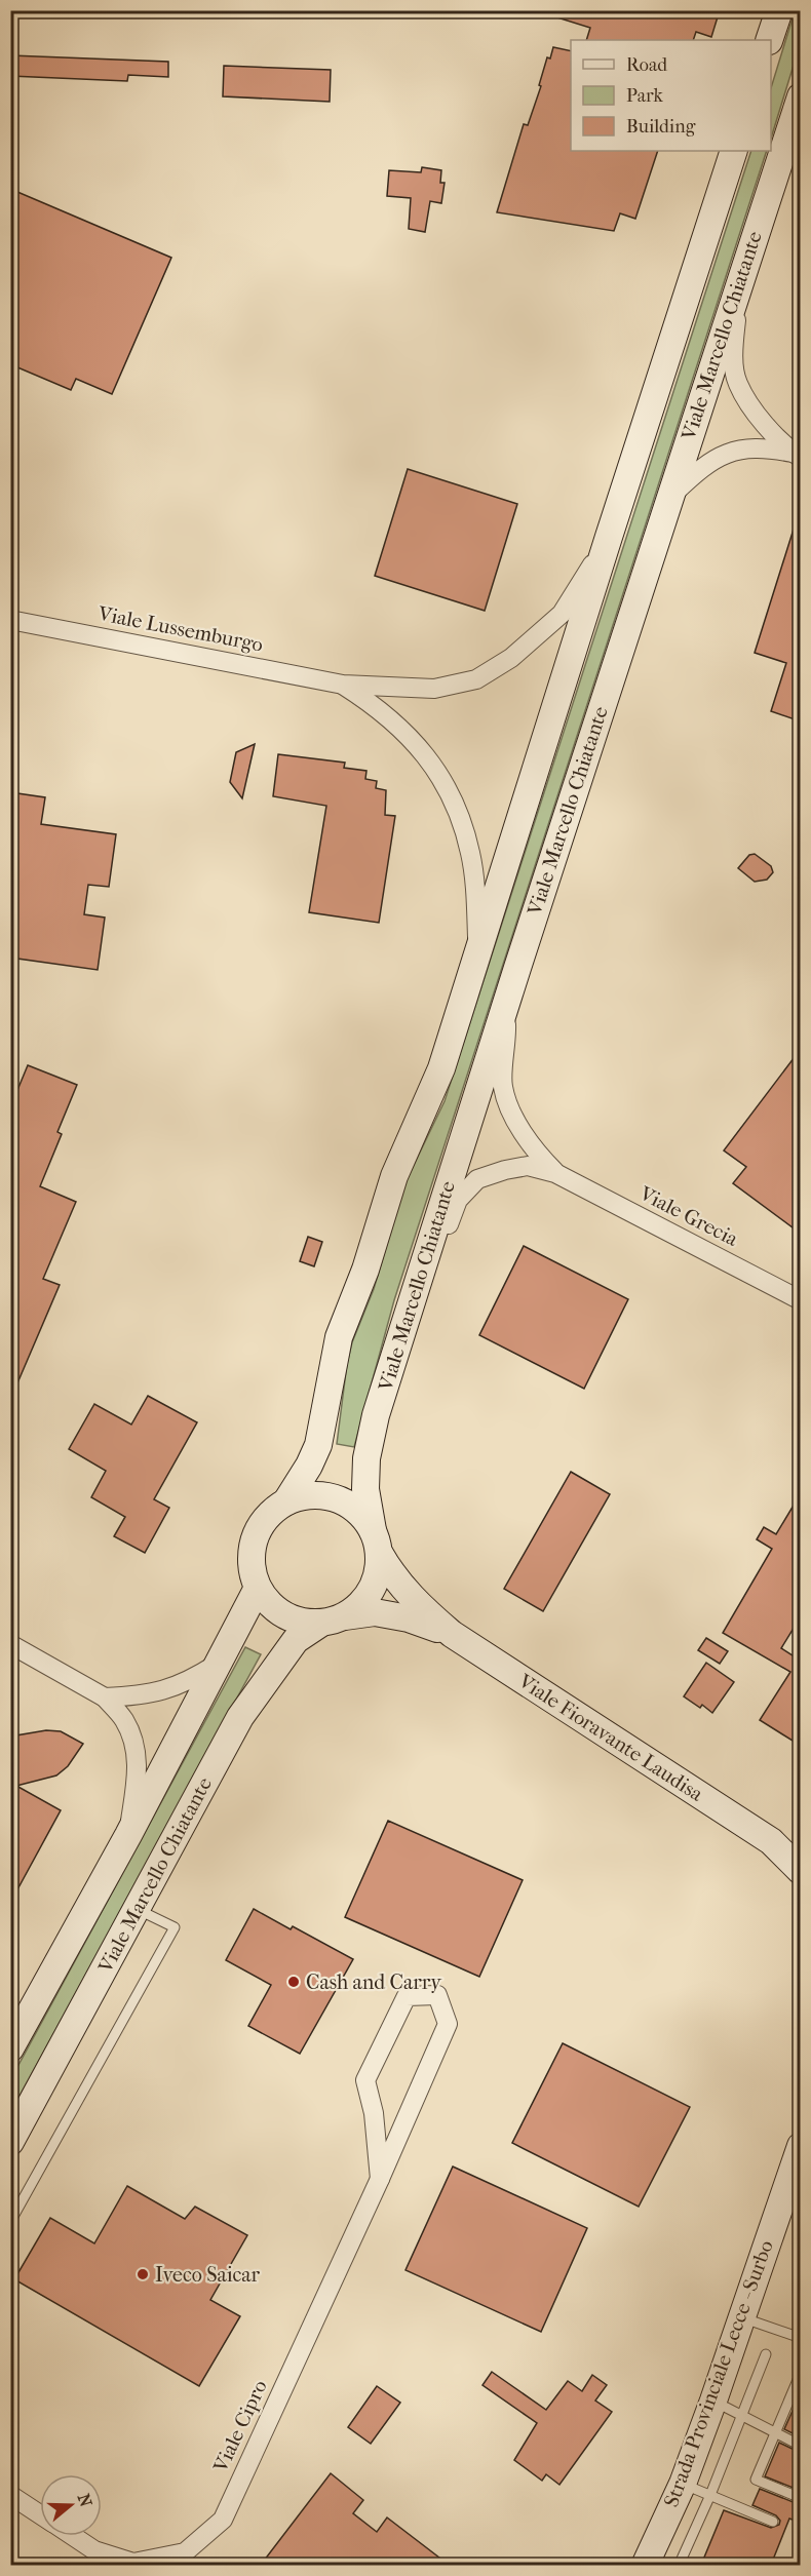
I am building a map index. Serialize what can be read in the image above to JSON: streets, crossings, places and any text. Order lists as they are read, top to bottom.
{
  "streets": {
    "street": [
      "Viale Marcello Chiatante",
      "Viale Lussemburgo",
      "Viale Grecia",
      "Viale Fioravante Laudisa",
      "Strada Provinciale Lecce - Surbo",
      "Viale Cipro"
    ]
  },
  "crossings": [
    ["Viale Marcello Chiatante", "Viale Lussemburgo"],
    ["Viale Marcello Chiatante", "Viale Grecia"],
    ["Viale Marcello Chiatante", "Viale Fioravante Laudisa"]
  ],
  "places": ["Cash and Carry", "Iveco Saicar"],
  "legend": ["Road", "Park", "Building"],
  "north": "right"
}
